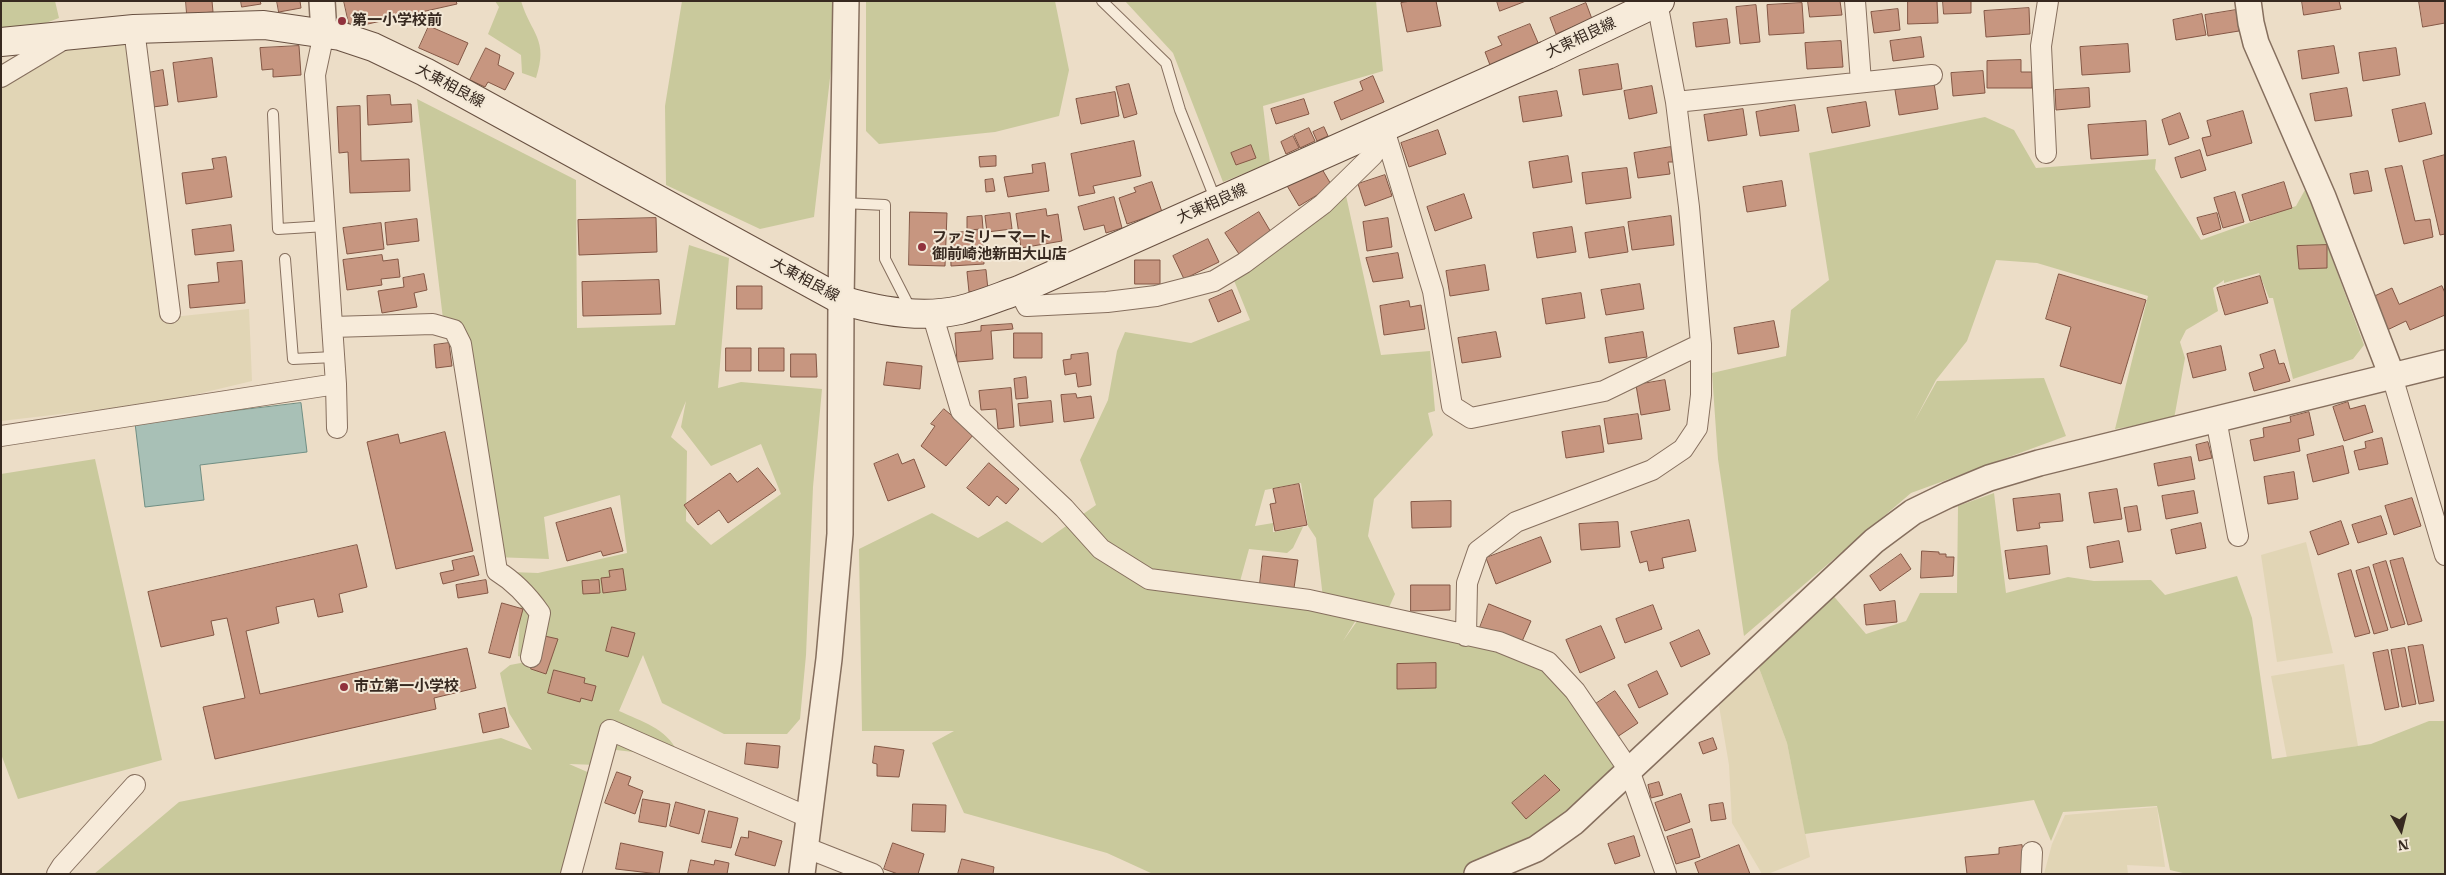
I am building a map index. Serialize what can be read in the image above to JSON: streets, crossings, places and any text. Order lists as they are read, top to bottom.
{
  "streets": {
    "main road": ["大東相良線"]
  },
  "places": ["第一小学校前", "ファミリーマート 御前崎池新田大山店", "市立第一小学校"],
  "north": "bottom"
}
